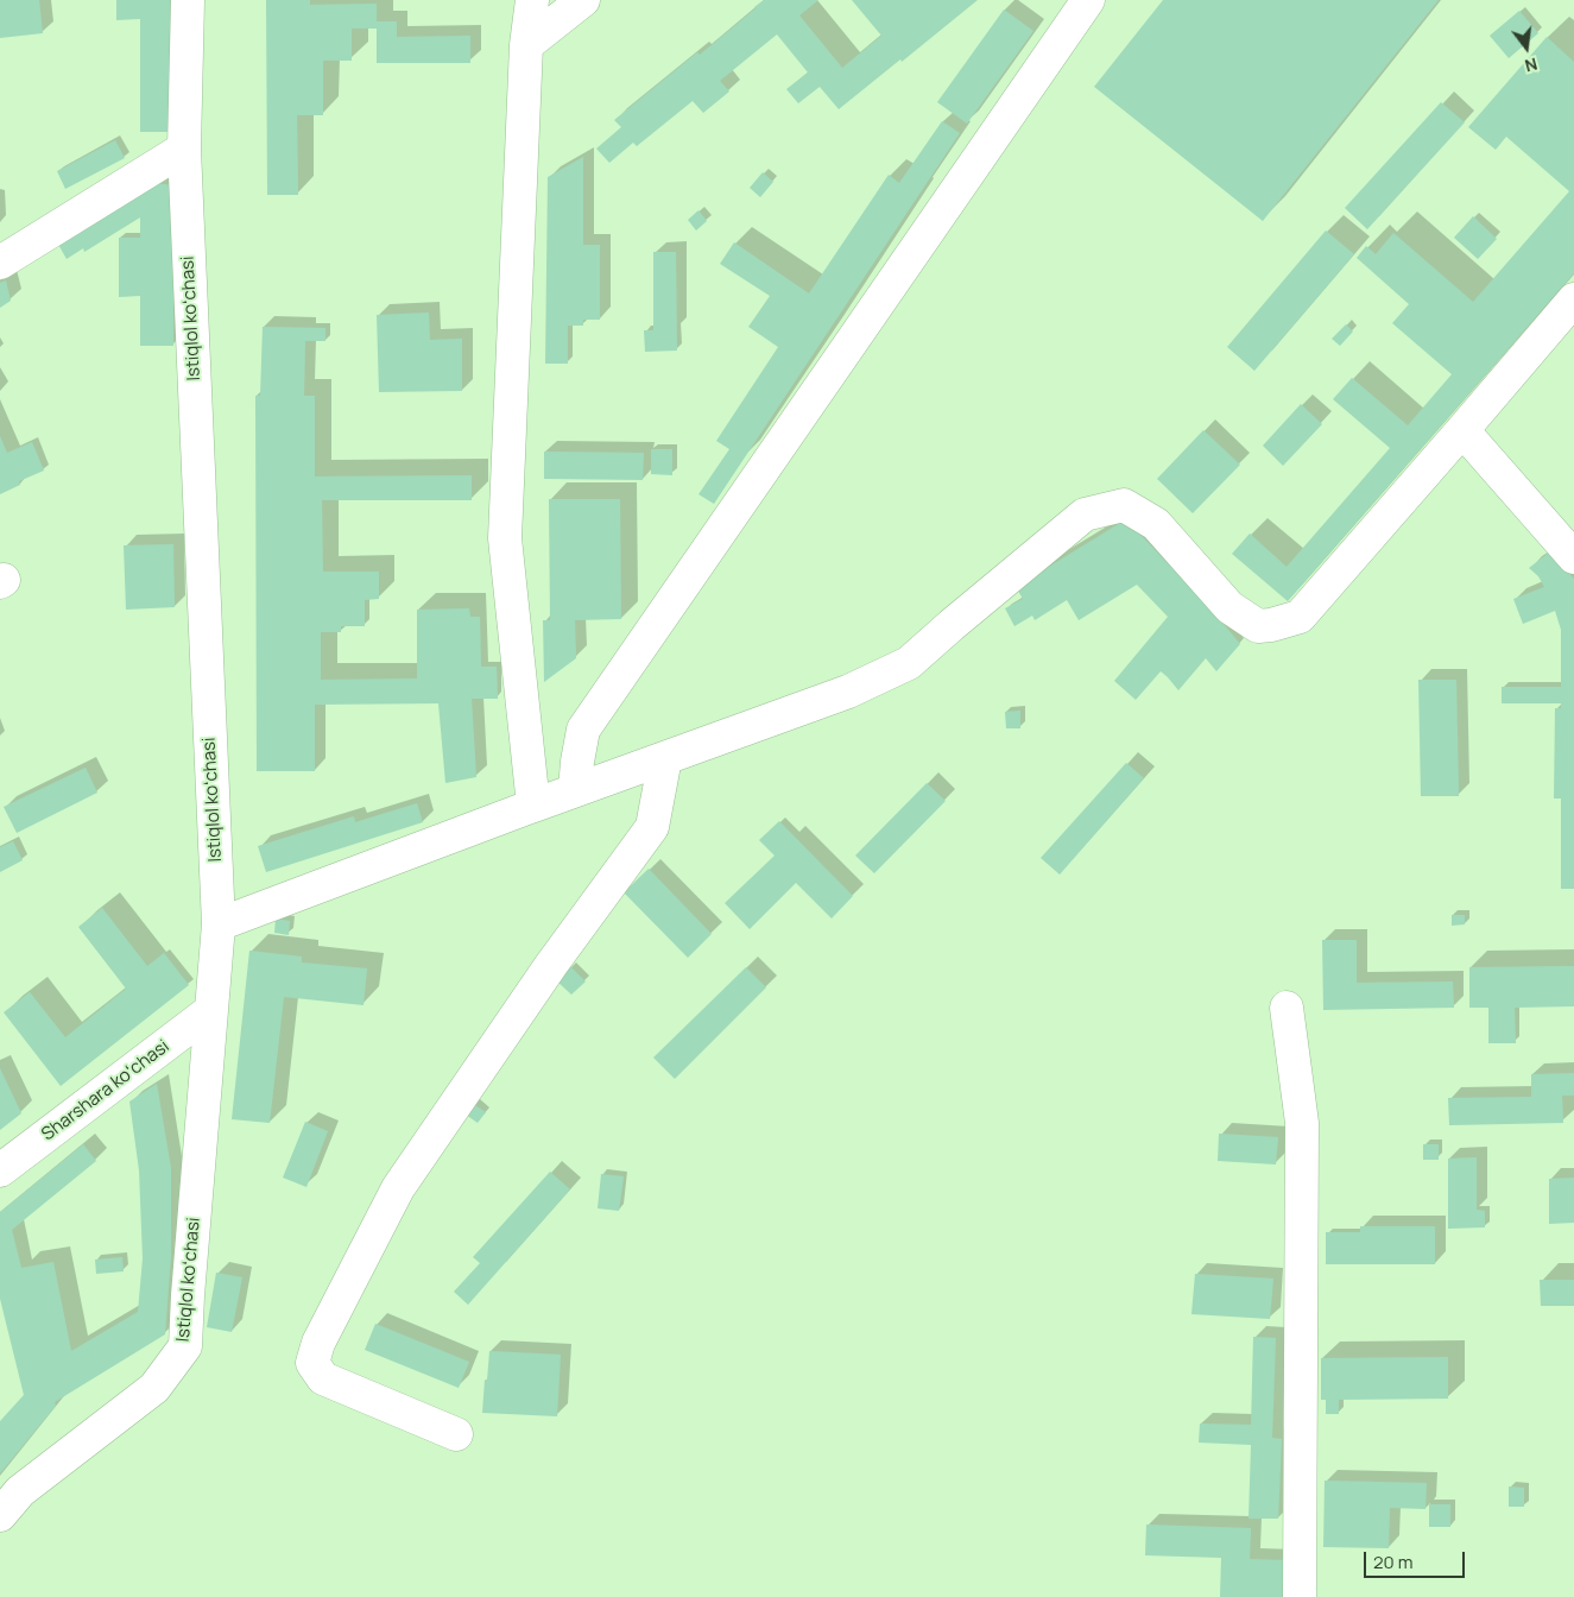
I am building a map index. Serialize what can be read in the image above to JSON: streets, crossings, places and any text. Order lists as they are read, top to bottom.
{
  "streets": {
    "street": ["Istiqlol koʻchasi", "Sharshara koʻchasi"]
  },
  "crossings": [
    ["Istiqlol koʻchasi", "Sharshara koʻchasi"]
  ],
  "scale_bar": "20 m",
  "north": "bottom"
}
